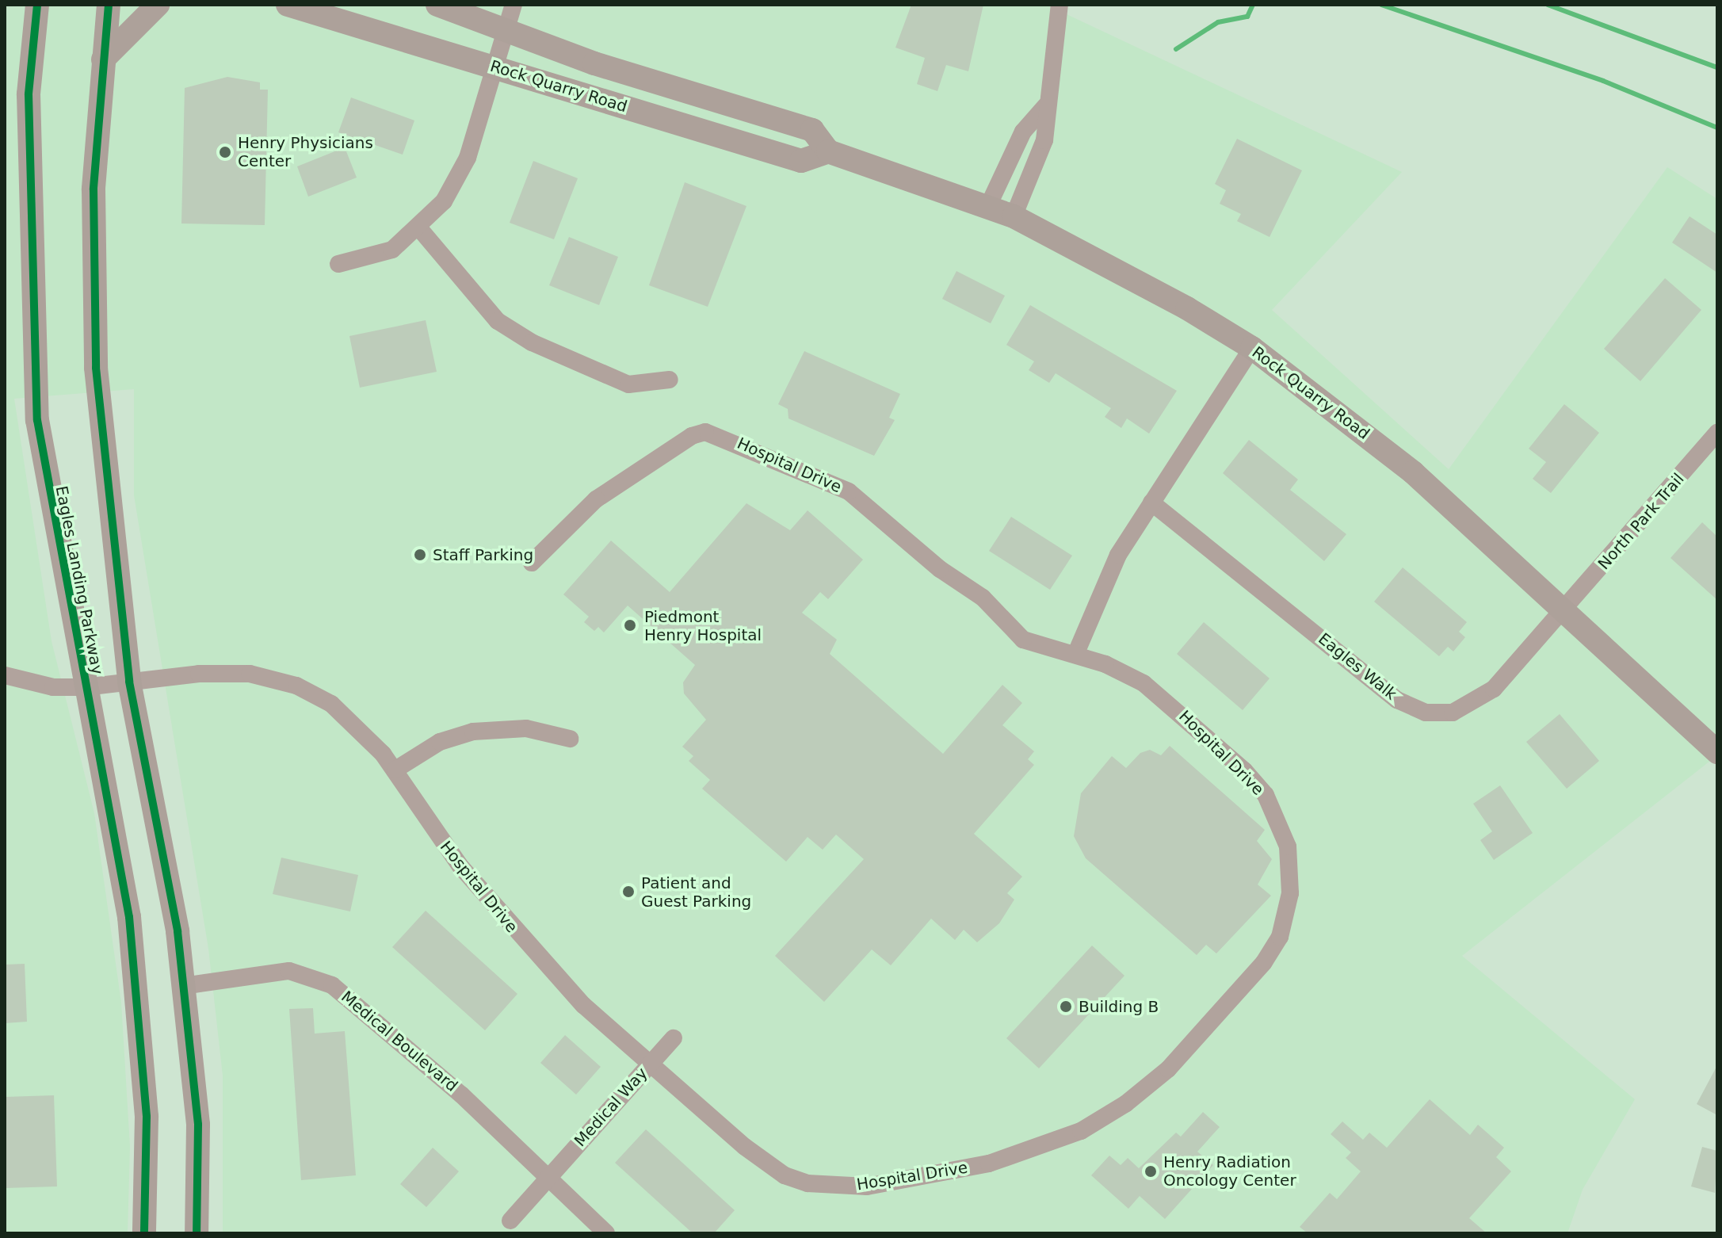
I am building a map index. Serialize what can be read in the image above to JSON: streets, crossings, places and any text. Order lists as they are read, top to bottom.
{
  "streets": {
    "main road": ["Rock Quarry Road", "Eagles Landing Parkway"],
    "street": [
      "Hospital Drive",
      "North Park Trail",
      "Eagles Walk",
      "Medical Boulevard",
      "Medical Way"
    ]
  },
  "crossings": [
    ["Rock Quarry Road", "North Park Trail"],
    ["Rock Quarry Road", "Eagles Walk"],
    ["Hospital Drive", "Eagles Landing Parkway"],
    ["Hospital Drive", "Medical Way"],
    ["North Park Trail", "Eagles Walk"],
    ["Eagles Landing Parkway", "Medical Boulevard"],
    ["Medical Boulevard", "Medical Way"]
  ],
  "places": [
    "Henry Physicians Center",
    "Staff Parking",
    "Piedmont Henry Hospital",
    "Patient and Guest Parking",
    "Building B",
    "Henry Radiation Oncology Center"
  ]
}
